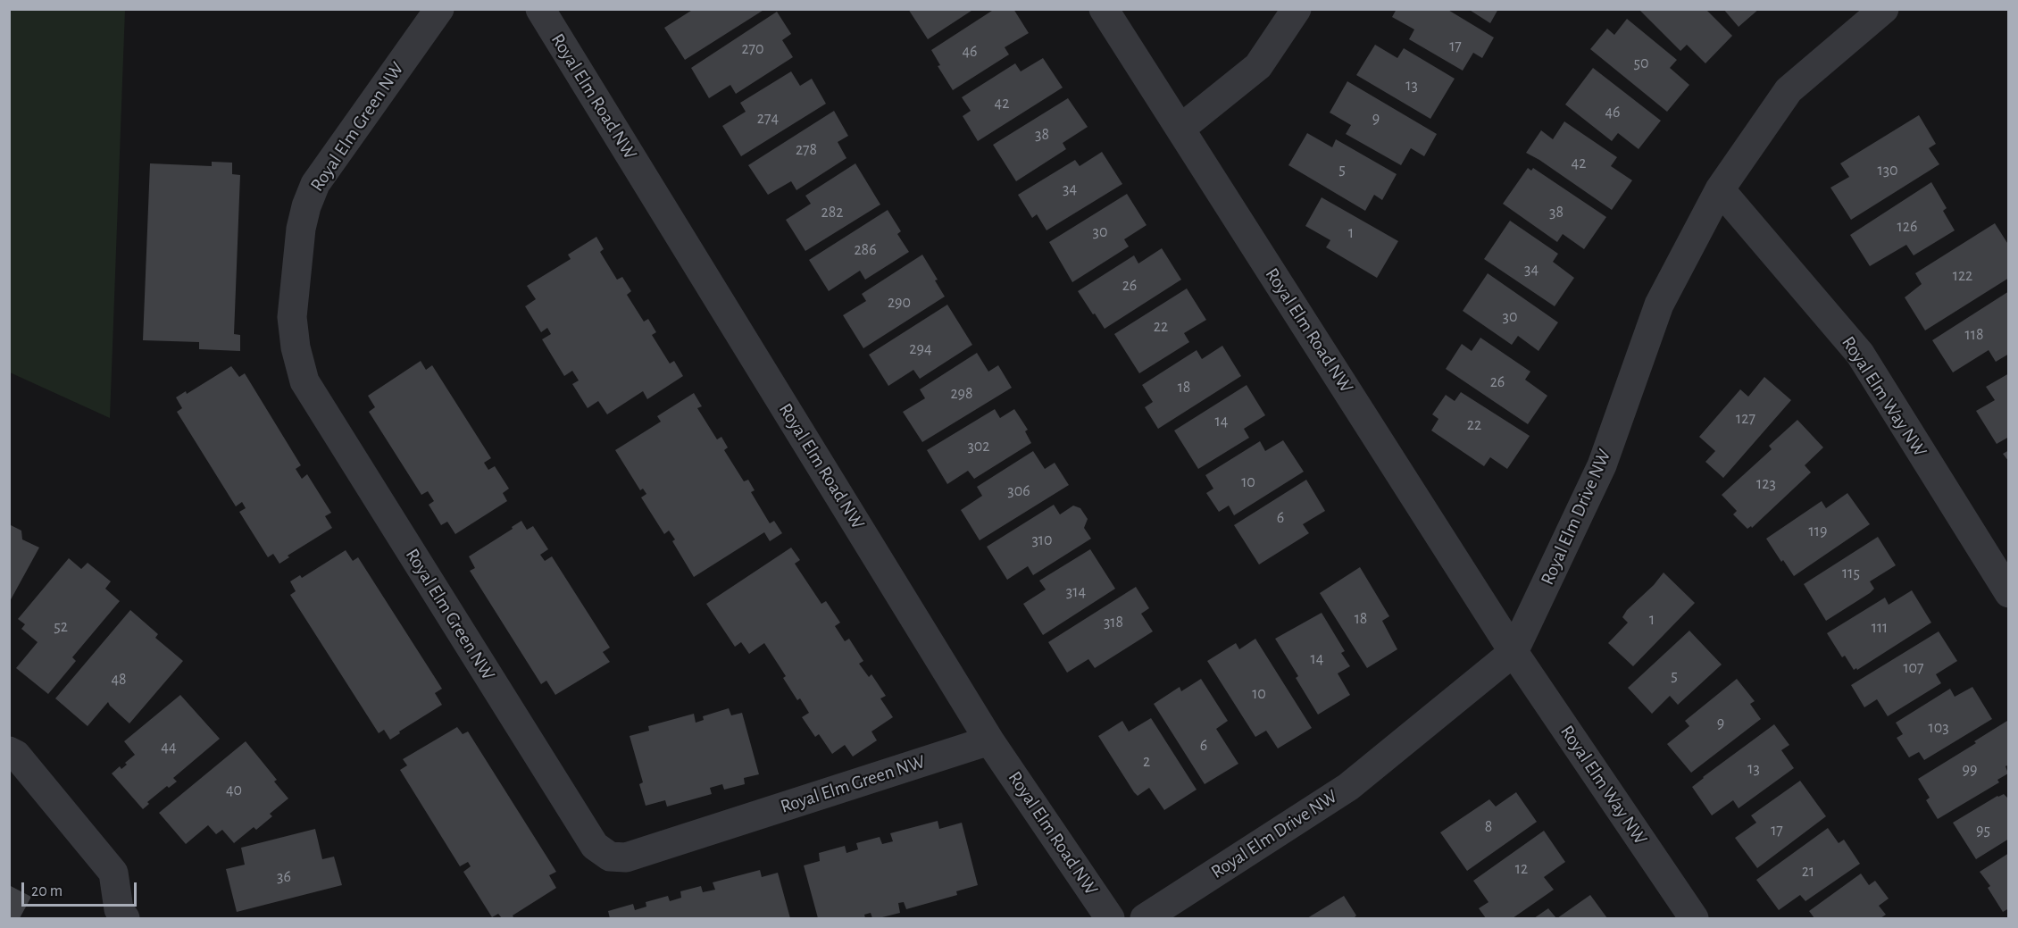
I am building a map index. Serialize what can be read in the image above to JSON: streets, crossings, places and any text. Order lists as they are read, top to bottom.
{
  "streets": {
    "street": [
      "Royal Elm Road NW",
      "Royal Elm Green NW",
      "Royal Elm Way NW",
      "Royal Elm Drive NW"
    ]
  },
  "crossings": [
    ["Royal Elm Road NW", "Royal Elm Green NW"],
    ["Royal Elm Road NW", "Royal Elm Way NW"],
    ["Royal Elm Road NW", "Royal Elm Drive NW"],
    ["Royal Elm Way NW", "Royal Elm Drive NW"]
  ],
  "house_numbers": [
    "17",
    "270",
    "46",
    "50",
    "13",
    "42",
    "46",
    "274",
    "9",
    "38",
    "278",
    "42",
    "5",
    "130",
    "34",
    "282",
    "38",
    "126",
    "30",
    "1",
    "286",
    "34",
    "122",
    "26",
    "290",
    "30",
    "22",
    "118",
    "294",
    "26",
    "18",
    "298",
    "127",
    "14",
    "22",
    "302",
    "10",
    "123",
    "306",
    "6",
    "119",
    "310",
    "115",
    "314",
    "18",
    "1",
    "318",
    "52",
    "111",
    "14",
    "107",
    "5",
    "48",
    "10",
    "9",
    "103",
    "6",
    "44",
    "2",
    "13",
    "99",
    "40",
    "8",
    "17",
    "95",
    "12",
    "21",
    "36"
  ],
  "scale_bar": "20 m"
}
